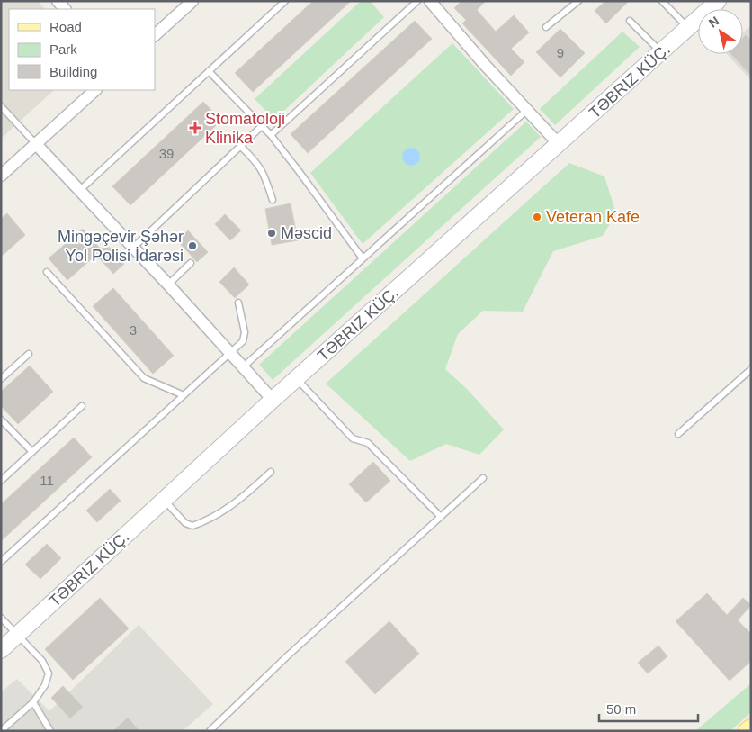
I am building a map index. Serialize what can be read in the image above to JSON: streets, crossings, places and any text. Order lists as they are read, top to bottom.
{
  "streets": {
    "main road": ["TƏBRIZ KÜÇ."]
  },
  "places": {
    "health": ["Stomatoloji Klinika"],
    "other": ["Veteran Kafe", "Məscid", "Mingəçevir Şəhər Yol Polisi İdarəsi"]
  },
  "house_numbers": [
    "9",
    "39",
    "3",
    "11"
  ],
  "legend": ["Road", "Park", "Building"],
  "scale_bar": "50 m",
  "north": "top left"
}
